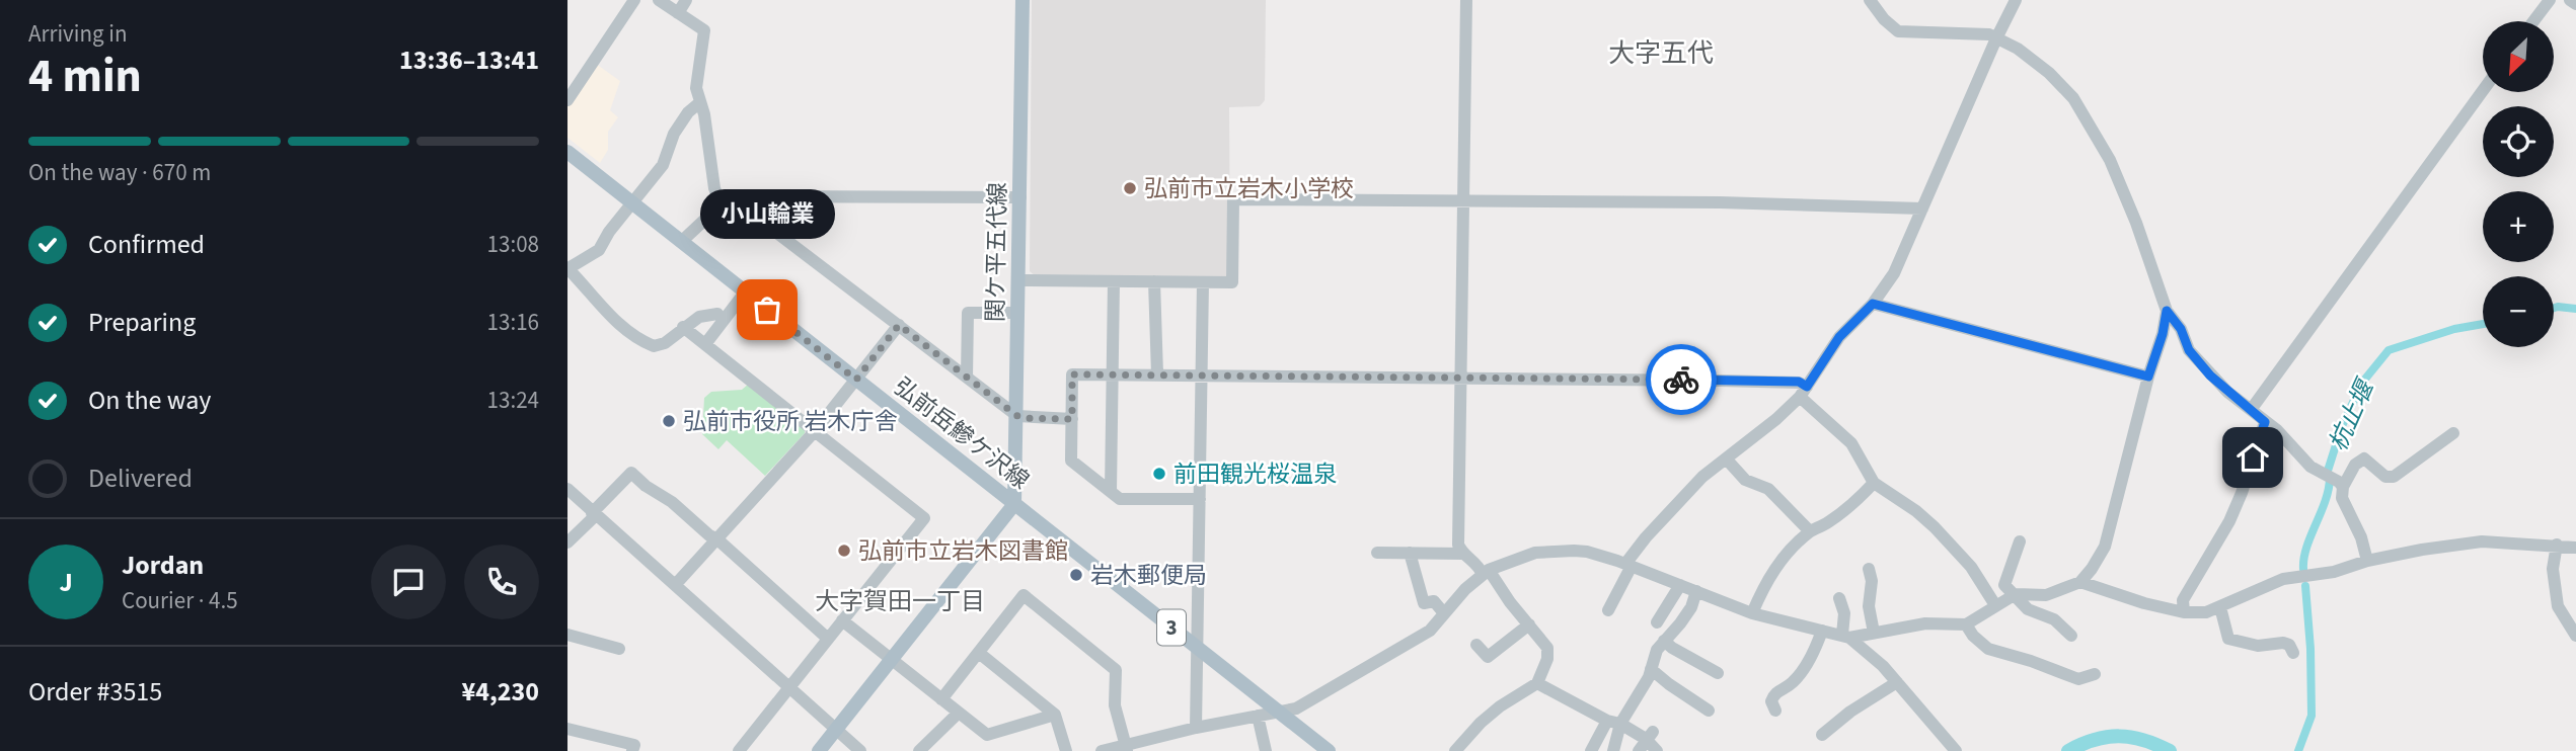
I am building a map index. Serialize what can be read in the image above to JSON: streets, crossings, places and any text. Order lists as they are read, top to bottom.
{
  "streets": {
    "main road": ["関ケ平五代線", "弘前岳鰺ケ沢線", "3"]
  },
  "crossings": [
    ["関ケ平五代線", "弘前岳鰺ケ沢線"]
  ],
  "districts": ["大字五代", "大字賀田一丁目"],
  "water": ["杭止堰"],
  "places": [
    "弘前市立岩木小学校",
    "小山輪業",
    "弘前市役所 岩木庁舎",
    "前田観光桜温泉",
    "弘前市立岩木図書館",
    "岩木郵便局"
  ],
  "north": "bottom left",
  "page": {
    "heading": ["4 min", "Arriving in", "13:36–13:41"],
    "panel": [
      "Jordan",
      "Courier · 4.5",
      "Order #3515",
      "¥4,230"
    ],
    "map_buttons": ["+", "−"],
    "bar": "On the way · 670 m",
    "bubble": "小山輪業",
    "list": [
      ["Confirmed", "13:08"],
      ["Preparing", "13:16"],
      ["On the way", "13:24"],
      "Delivered"
    ],
    "round": "J"
  }
}
